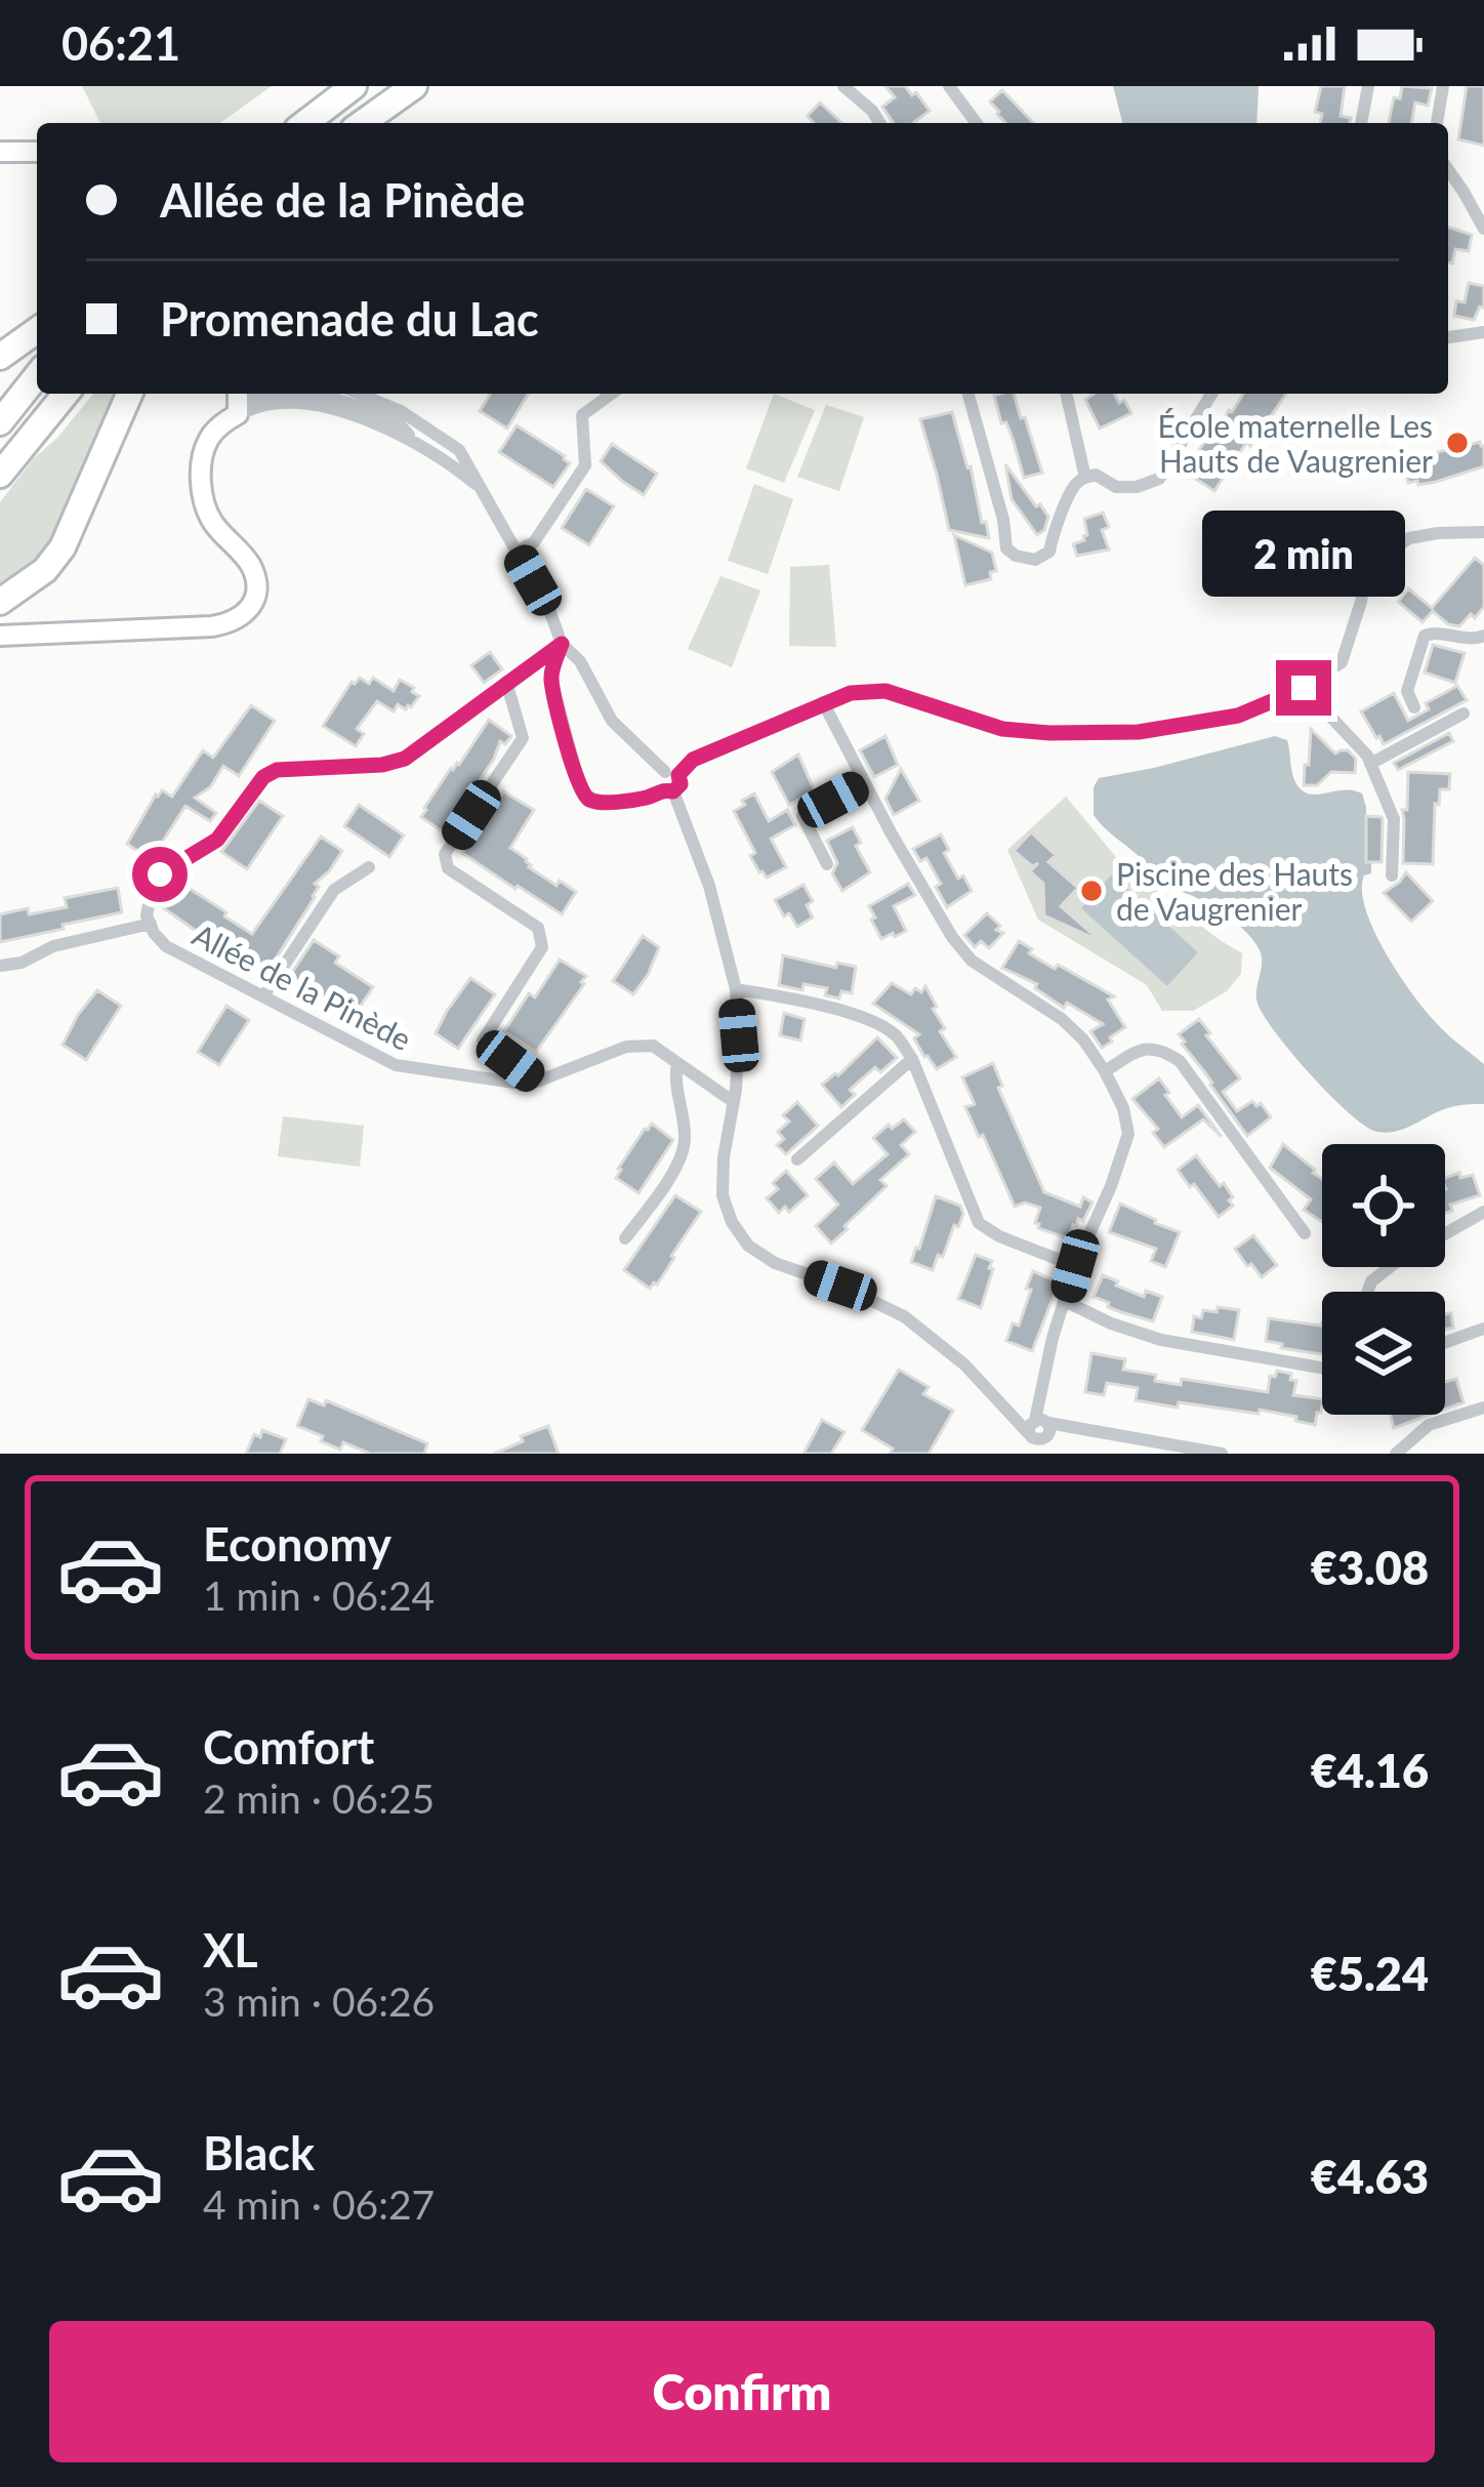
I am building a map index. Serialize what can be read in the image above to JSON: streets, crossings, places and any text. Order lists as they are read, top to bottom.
{
  "streets": {
    "street": ["Allée de la Pinède"]
  },
  "places": ["École maternelle Les Hauts de Vaugrenier", "Piscine des Hauts de Vaugrenier"],
  "page": {
    "status": "06:21",
    "banner": ["Allée de la Pinède", "Promenade du Lac"],
    "bubble": "2 min",
    "list": [
      {
        "name": "Economy",
        "note": "1 min · 06:24",
        "value": "€3.08"
      },
      {
        "name": "Comfort",
        "note": "2 min · 06:25",
        "value": "€4.16"
      },
      {
        "name": "XL",
        "note": "3 min · 06:26",
        "value": "€5.24"
      },
      {
        "name": "Black",
        "note": "4 min · 06:27",
        "value": "€4.63"
      }
    ],
    "buttons": "Confirm"
  }
}
